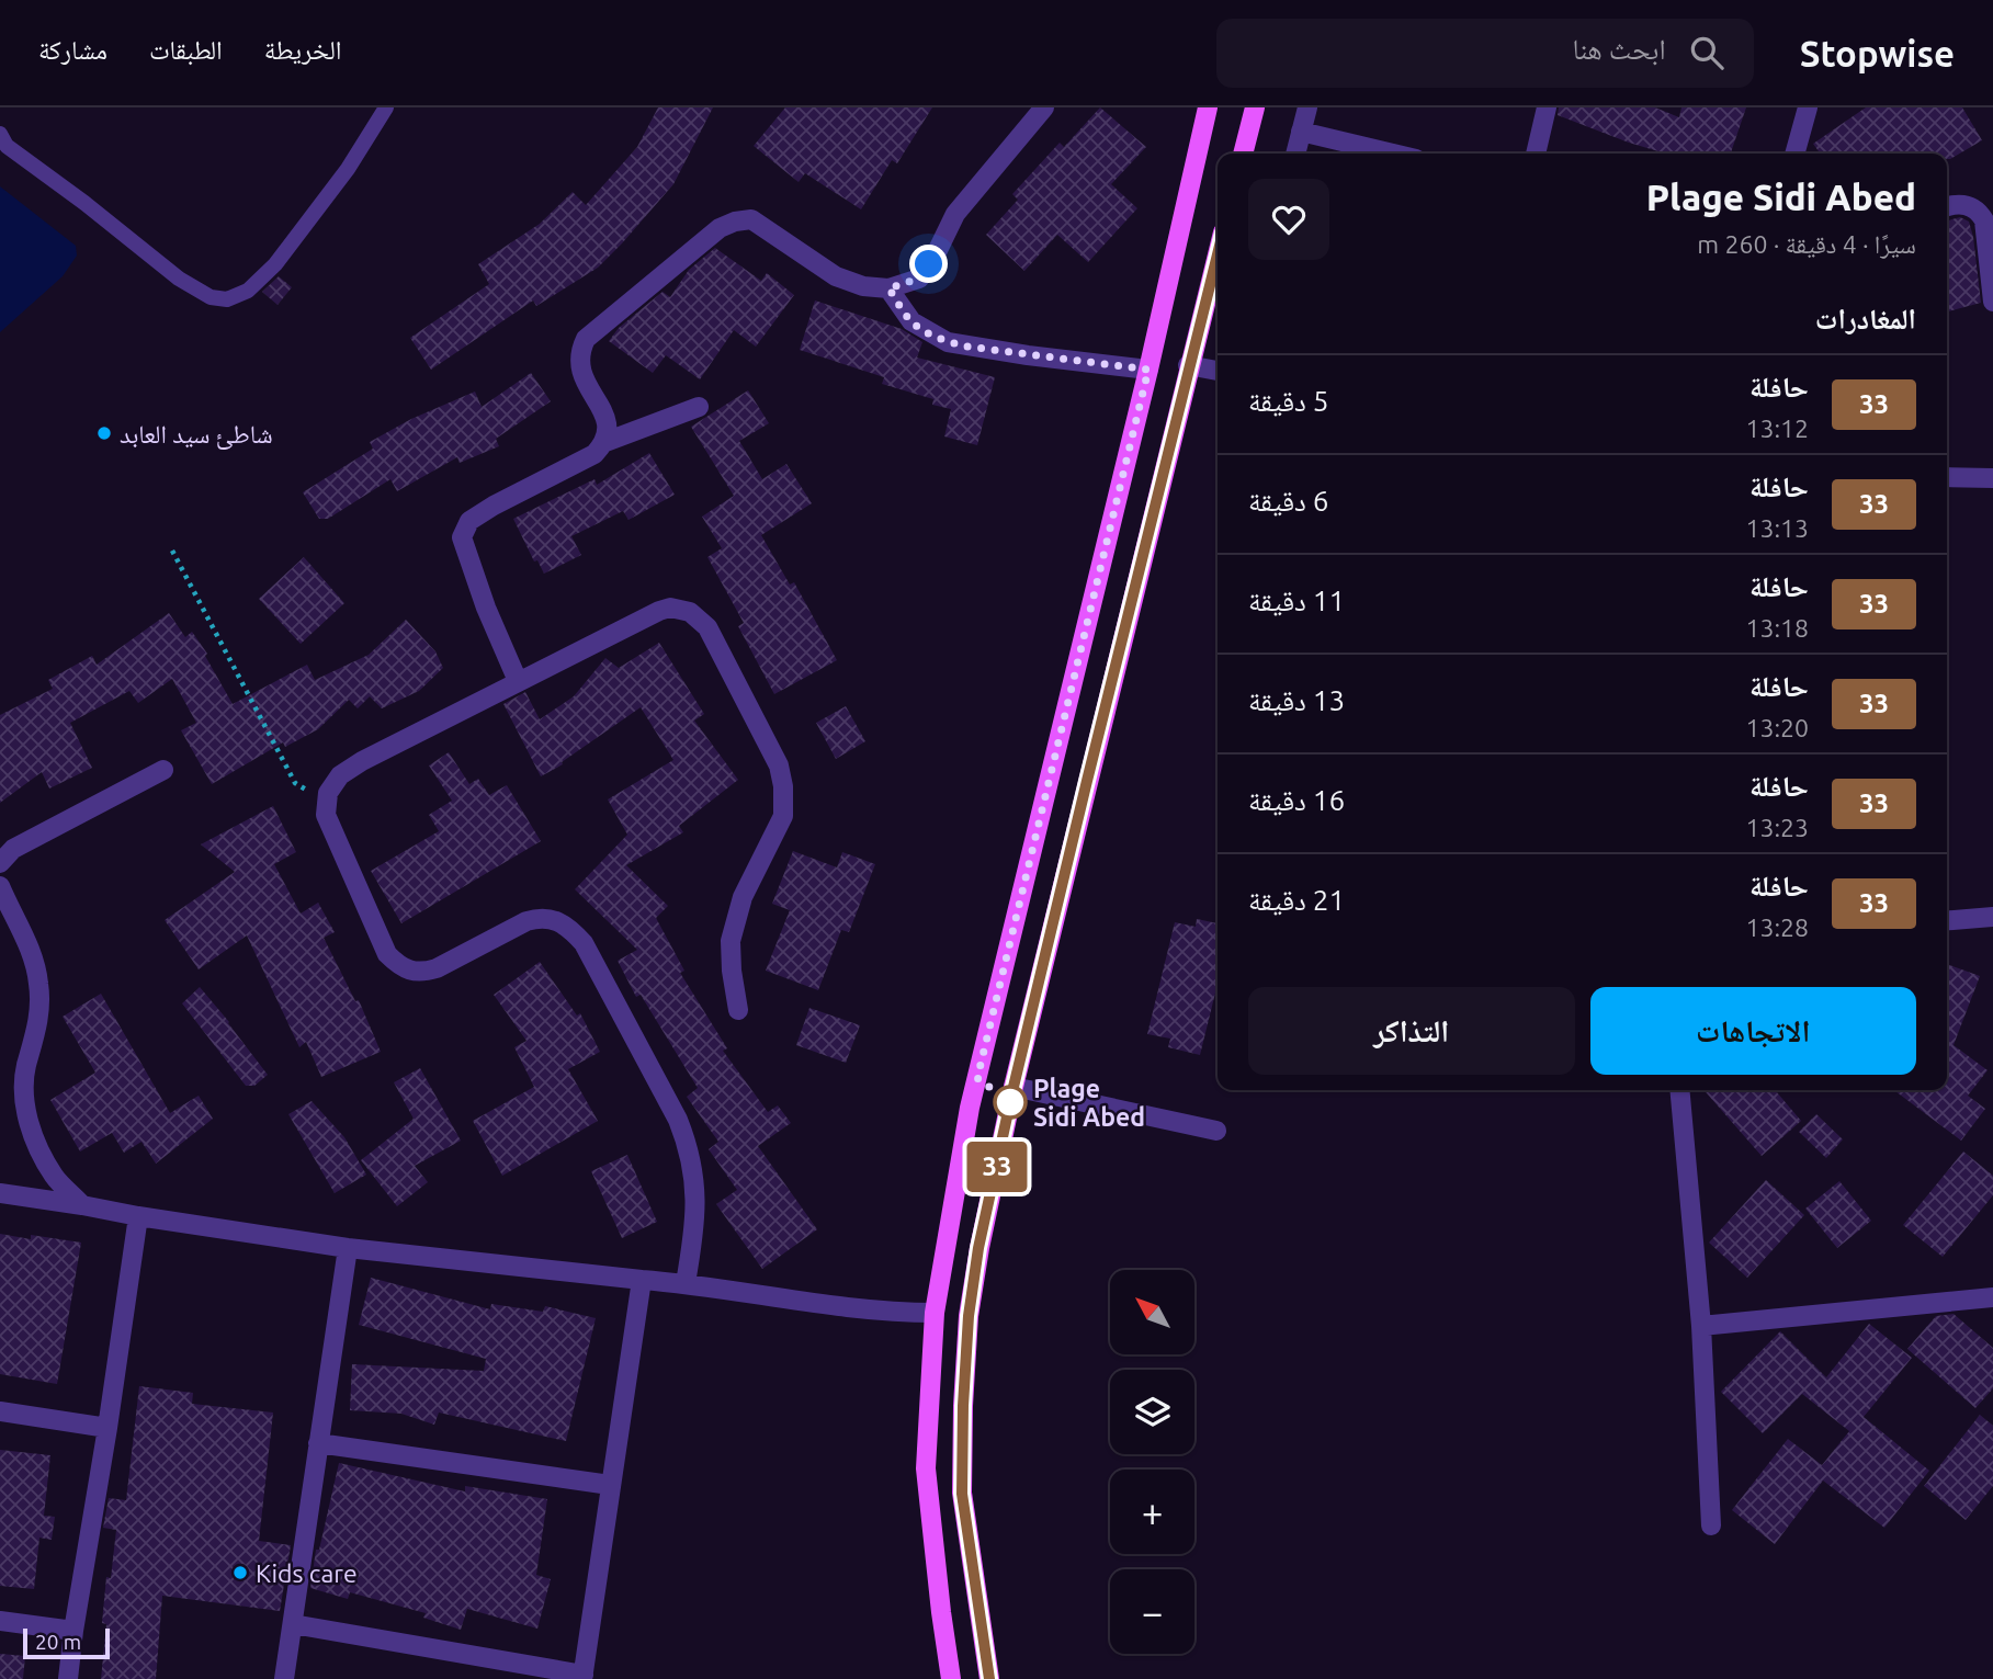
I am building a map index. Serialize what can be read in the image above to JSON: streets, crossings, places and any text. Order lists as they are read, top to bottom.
{
  "places": ["شاطئ سيد العابد", "Plage Sidi Abed", "Kids care"],
  "lines": ["bus line 33"],
  "scale_bar": "20 m",
  "north": "top left",
  "page": {
    "header": "Stopwise",
    "search": "ابحث هنا",
    "nav": ["الخريطة", "الطبقات", "مشاركة"],
    "on_map": "33",
    "heading": [
      ["Plage Sidi Abed", "سيرًا · 4 دقيقة · 260 m"],
      "المغادرات"
    ],
    "list": [
      {
        "mark": "33",
        "name": "حافلة",
        "note": "13:12",
        "value": "5 دقيقة"
      },
      {
        "mark": "33",
        "name": "حافلة",
        "note": "13:13",
        "value": "6 دقيقة"
      },
      {
        "mark": "33",
        "name": "حافلة",
        "note": "13:18",
        "value": "11 دقيقة"
      },
      {
        "mark": "33",
        "name": "حافلة",
        "note": "13:20",
        "value": "13 دقيقة"
      },
      {
        "mark": "33",
        "name": "حافلة",
        "note": "13:23",
        "value": "16 دقيقة"
      },
      {
        "mark": "33",
        "name": "حافلة",
        "note": "13:28",
        "value": "21 دقيقة"
      }
    ],
    "buttons": ["الاتجاهات", "التذاكر"],
    "map_buttons": ["+", "−"],
    "scale": "20 m"
  }
}
